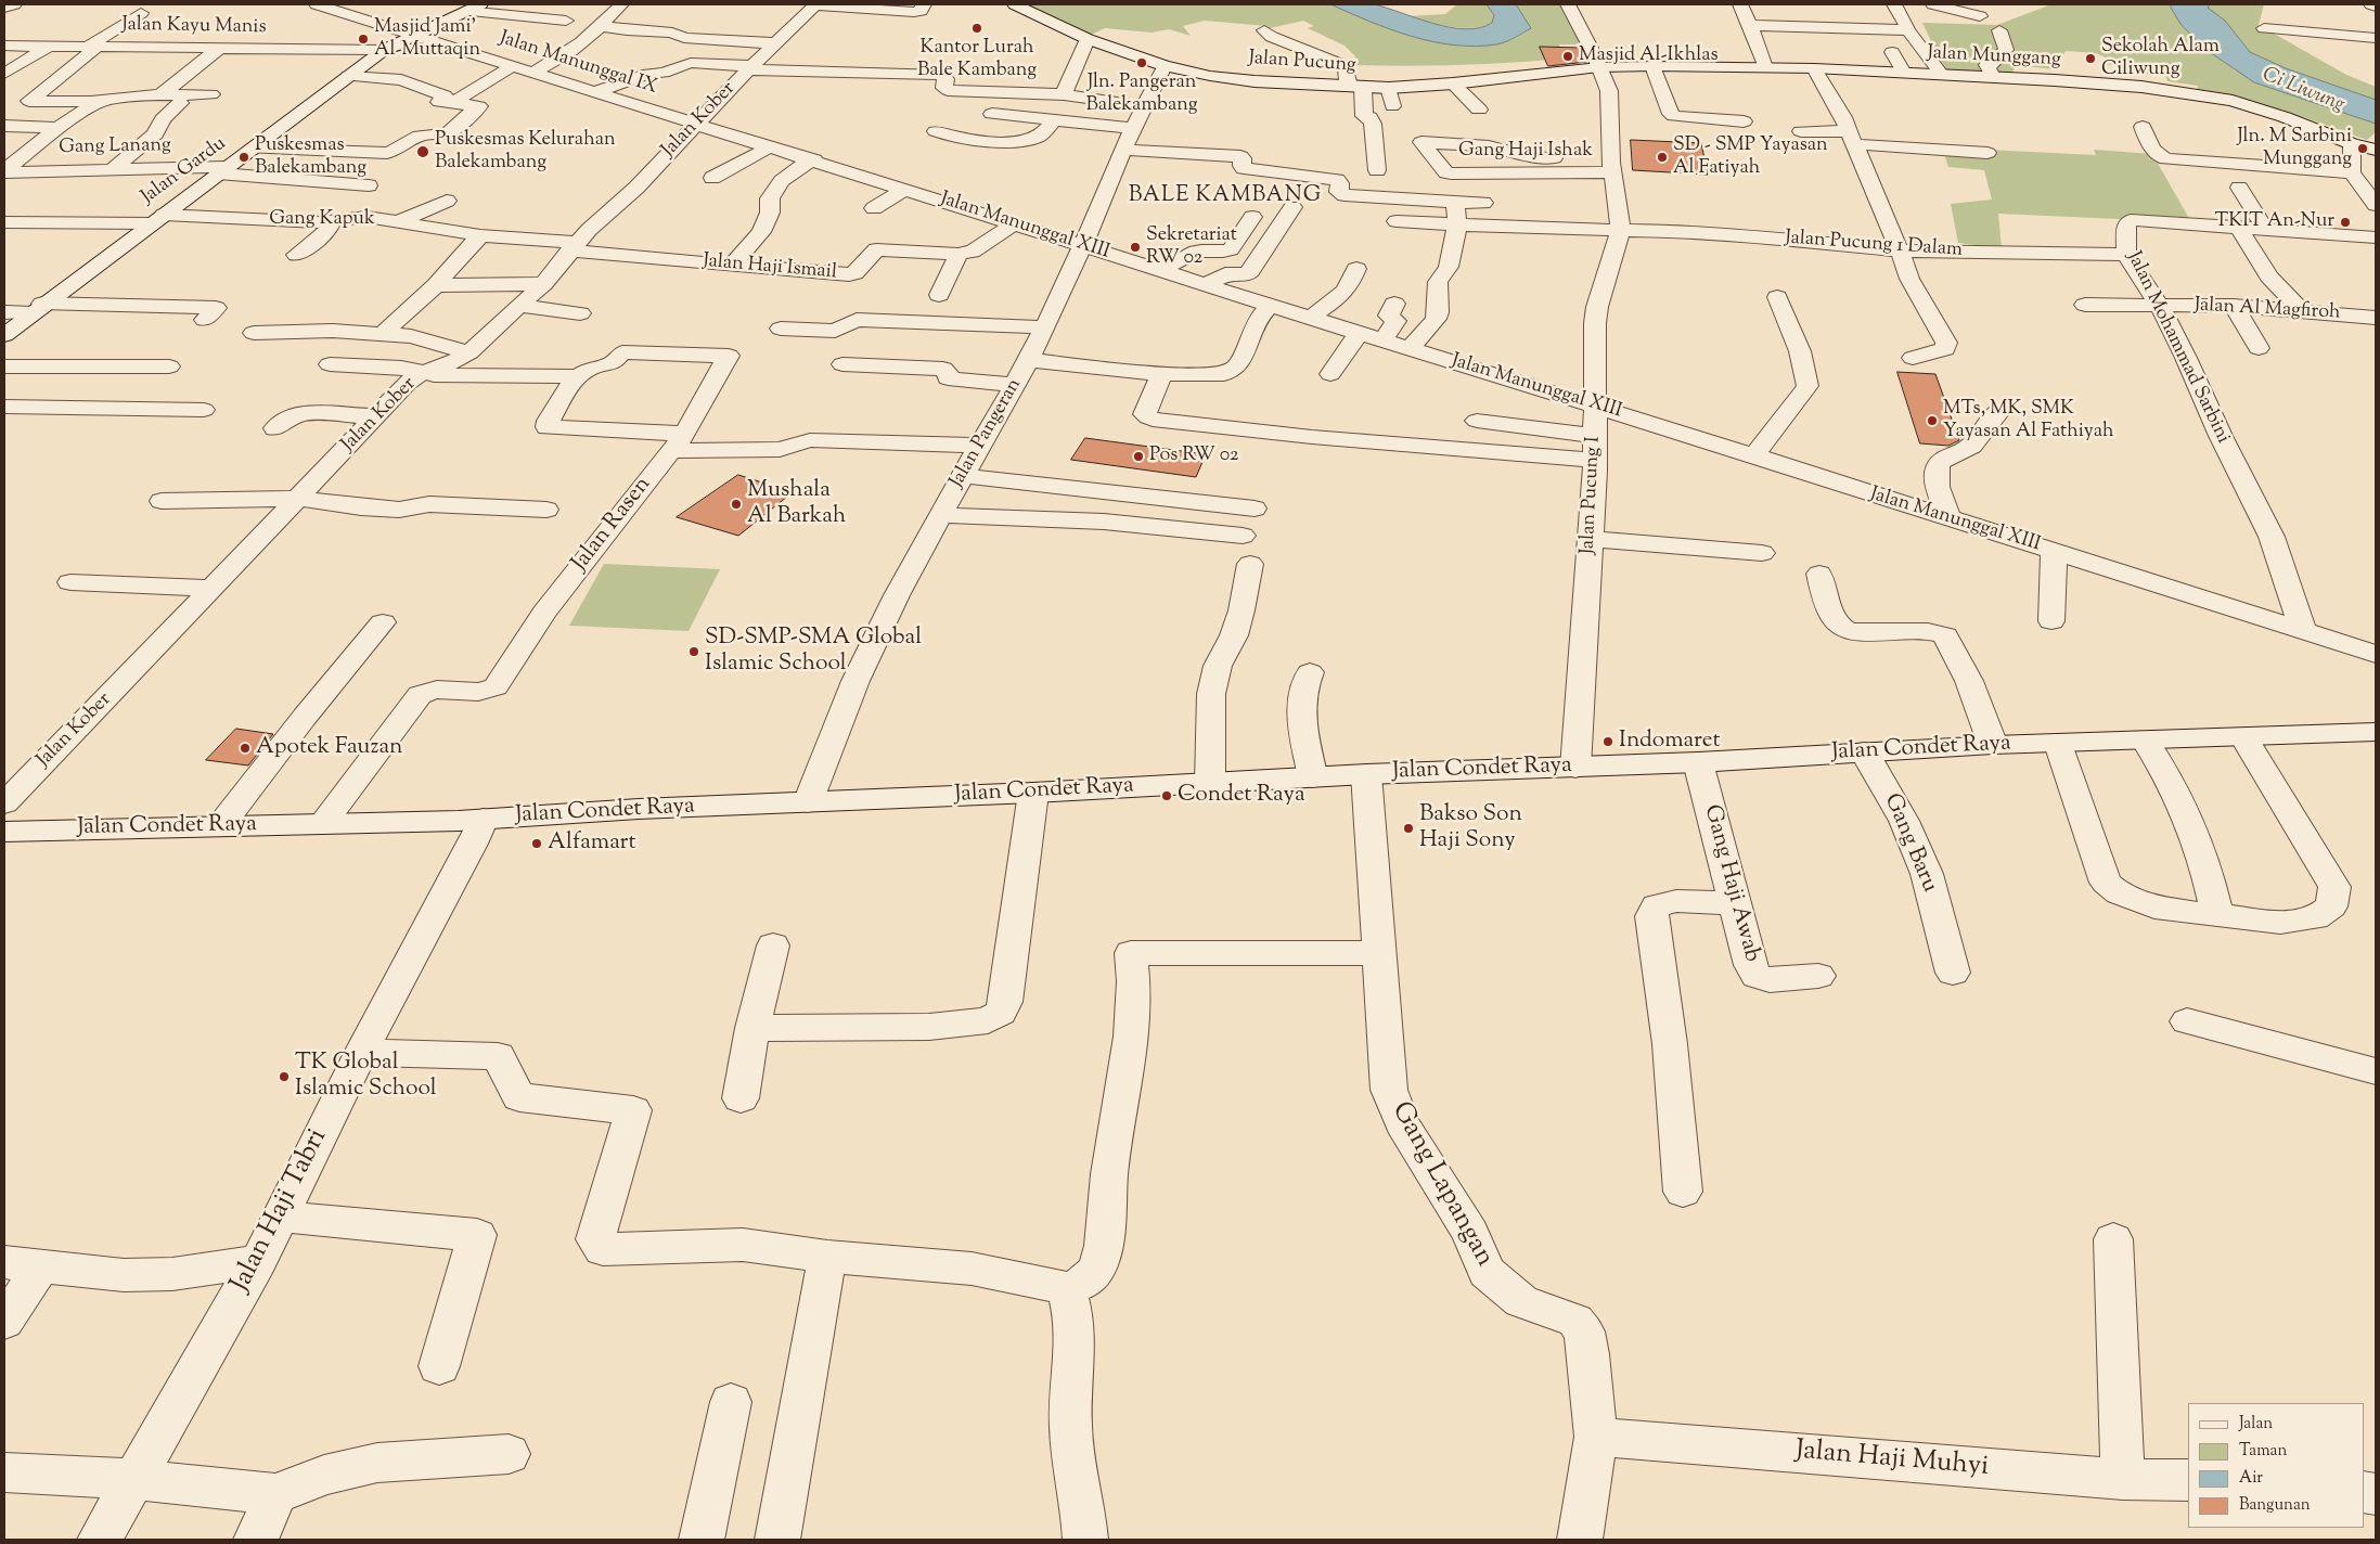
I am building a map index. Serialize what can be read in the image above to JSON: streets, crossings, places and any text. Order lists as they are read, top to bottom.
{
  "streets": {
    "street": [
      "Jalan Kayu Manis",
      "Jalan Munggang",
      "Jalan Pucung",
      "Jalan Manunggal IX",
      "Jalan Kober",
      "Gang Lanang",
      "Gang Haji Ishak",
      "Jalan Gardu",
      "Gang Kapuk",
      "Jalan Manunggal XIII",
      "Jalan Pucung 1 Dalam",
      "Jalan Haji Ismail",
      "Jalan Al Magfiroh",
      "Jalan Mohammad Sarbini",
      "Jalan Pangeran",
      "Jalan Pucung I",
      "Jalan Rasen",
      "Jalan Condet Raya",
      "Gang Baru",
      "Gang Haji Awab",
      "Gang Lapangan",
      "Jalan Haji Tabri",
      "Jalan Haji Muhyi"
    ]
  },
  "crossings": [
    ["Jalan Kayu Manis", "Jalan Gardu"],
    ["Jalan Munggang", "Jalan Pucung"],
    ["Jalan Munggang", "Jalan Pucung I"],
    ["Jalan Pucung", "Jalan Pangeran"],
    ["Jalan Pucung", "Jalan Pucung I"],
    ["Jalan Manunggal IX", "Jalan Kober"],
    ["Jalan Manunggal IX", "Jalan Gardu"],
    ["Jalan Manunggal IX", "Jalan Manunggal XIII"],
    ["Jalan Kober", "Gang Kapuk"],
    ["Jalan Kober", "Jalan Manunggal XIII"],
    ["Jalan Kober", "Jalan Haji Ismail"],
    ["Gang Lanang", "Jalan Gardu"],
    ["Gang Haji Ishak", "Jalan Pucung I"],
    ["Jalan Gardu", "Gang Kapuk"],
    ["Gang Kapuk", "Jalan Haji Ismail"],
    ["Jalan Manunggal XIII", "Jalan Haji Ismail"],
    ["Jalan Manunggal XIII", "Jalan Mohammad Sarbini"],
    ["Jalan Manunggal XIII", "Jalan Pangeran"],
    ["Jalan Manunggal XIII", "Jalan Pucung I"],
    ["Jalan Pucung 1 Dalam", "Jalan Mohammad Sarbini"],
    ["Jalan Pucung 1 Dalam", "Jalan Pucung I"],
    ["Jalan Al Magfiroh", "Jalan Mohammad Sarbini"],
    ["Jalan Pangeran", "Jalan Condet Raya"],
    ["Jalan Pucung I", "Jalan Condet Raya"],
    ["Jalan Rasen", "Jalan Condet Raya"],
    ["Jalan Condet Raya", "Gang Baru"],
    ["Jalan Condet Raya", "Gang Haji Awab"],
    ["Jalan Condet Raya", "Gang Lapangan"],
    ["Jalan Condet Raya", "Jalan Haji Tabri"],
    ["Gang Lapangan", "Jalan Haji Muhyi"]
  ],
  "districts": ["BALE KAMBANG"],
  "water": ["Ci Liwung"],
  "places": [
    "Kantor Lurah Bale Kambang",
    "Masjid Jami' Al-Muttaqin",
    "Masjid Al-Ikhlas",
    "Sekolah Alam Ciliwung",
    "Jln. Pangeran Balekambang",
    "Jln. M Sarbini Munggang",
    "Puskesmas Kelurahan Balekambang",
    "Puskesmas Balekambang",
    "SD - SMP Yayasan Al Fatiyah",
    "TKIT An-Nur",
    "Sekretariat RW 02",
    "MTs, MK, SMK Yayasan Al Fathiyah",
    "Pos RW 02",
    "Mushala Al Barkah",
    "SD-SMP-SMA Global Islamic School",
    "Indomaret",
    "Apotek Fauzan",
    "Condet Raya",
    "Bakso Son Haji Sony",
    "Alfamart",
    "TK Global Islamic School"
  ],
  "legend": [
    "Jalan",
    "Taman",
    "Air",
    "Bangunan"
  ]
}
